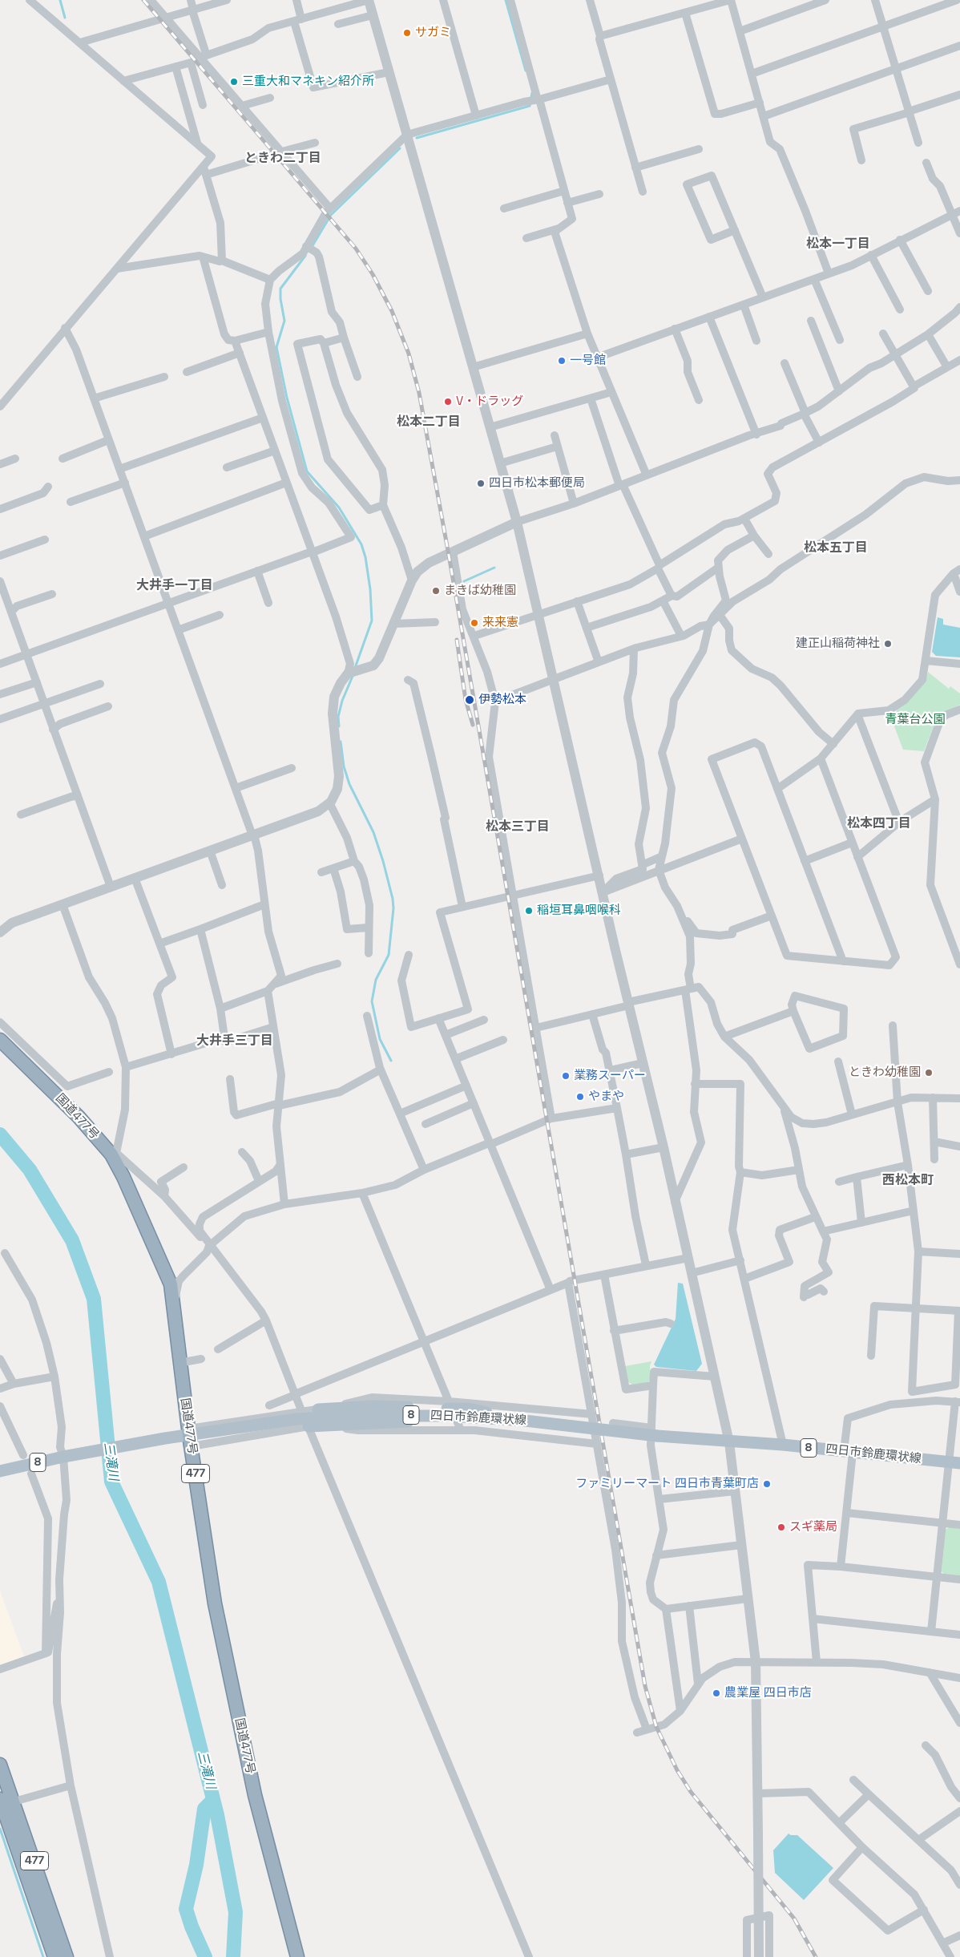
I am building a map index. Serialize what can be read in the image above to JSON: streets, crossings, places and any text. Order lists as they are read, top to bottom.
{
  "streets": {
    "highway": ["国道477号", "477"],
    "main road": ["8", "四日市鈴鹿環状線"]
  },
  "crossings": [
    ["国道477号", "四日市鈴鹿環状線"],
    ["8", "四日市鈴鹿環状線"]
  ],
  "districts": [
    "ときわ二丁目",
    "松本一丁目",
    "松本二丁目",
    "松本五丁目",
    "大井手一丁目",
    "松本四丁目",
    "松本三丁目",
    "大井手三丁目",
    "西松本町"
  ],
  "water": ["三滝川"],
  "parks": ["青葉台公園"],
  "places": [
    "サガミ",
    "三重大和マネキン紹介所",
    "一号館",
    "V・ドラッグ",
    "四日市松本郵便局",
    "まきば幼稚園",
    "来来憲",
    "建正山稲荷神社",
    "伊勢松本",
    "稲垣耳鼻咽喉科",
    "ときわ幼稚園",
    "業務スーパー",
    "やまや",
    "ファミリーマート 四日市青葉町店",
    "スギ薬局",
    "農業屋 四日市店"
  ]
}
